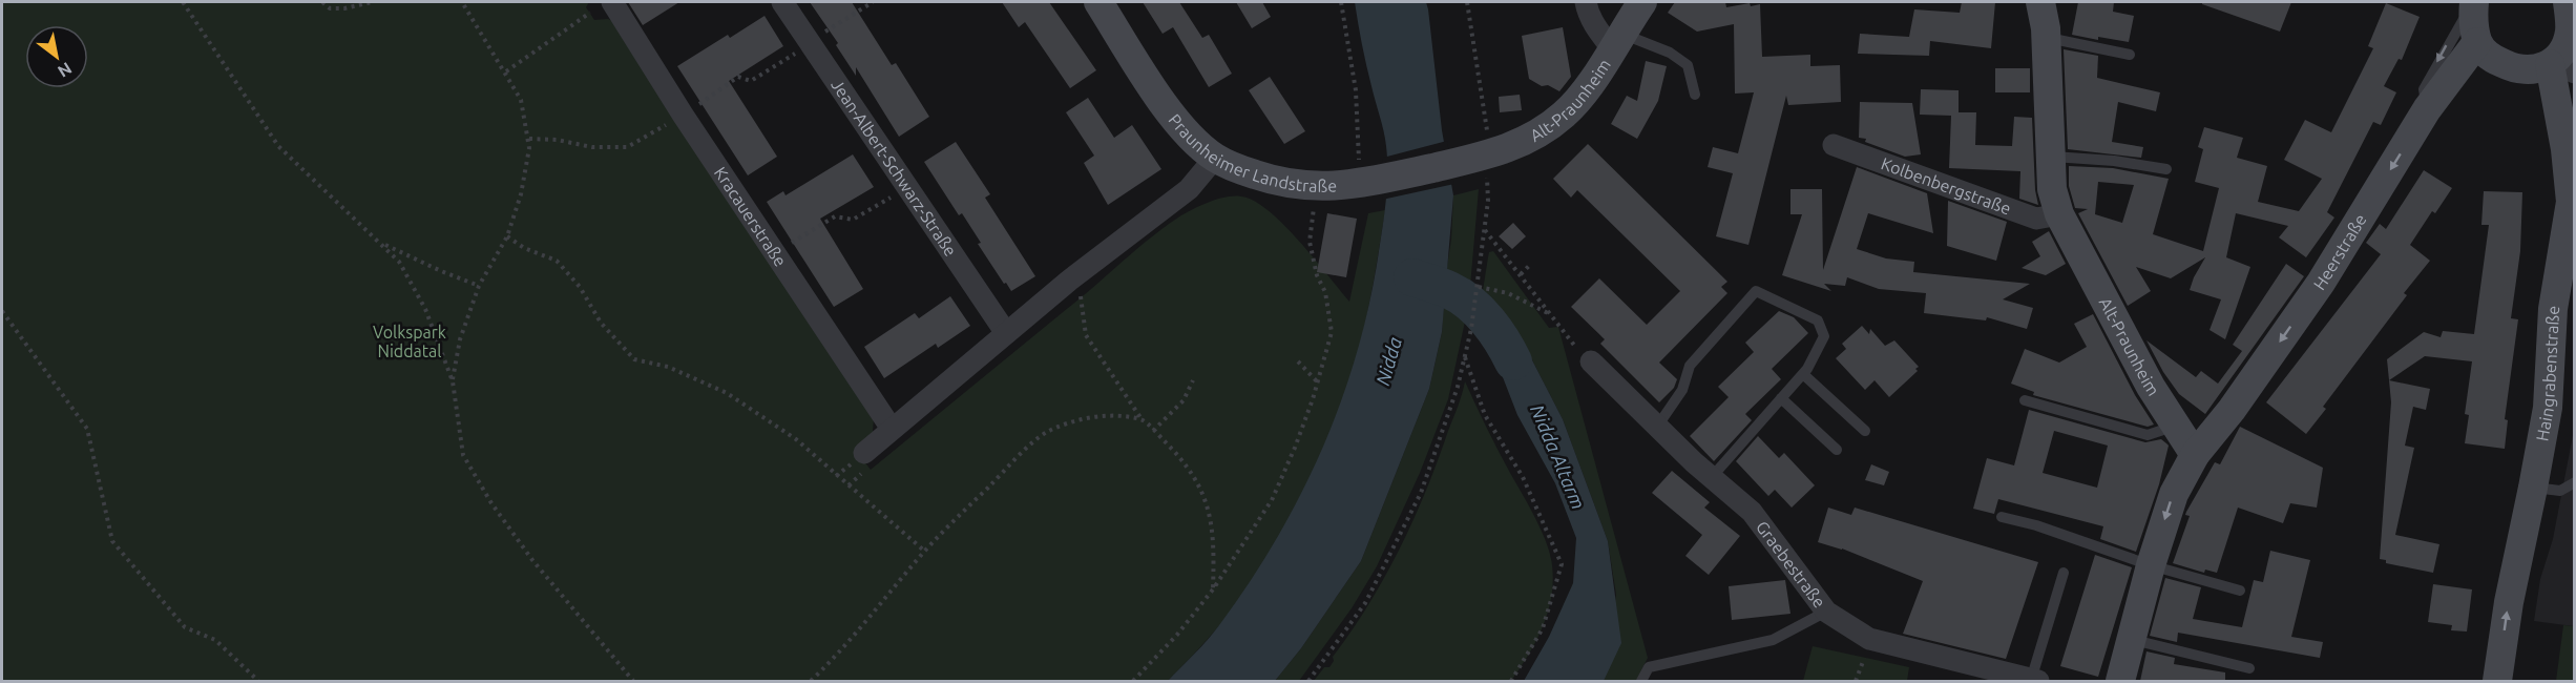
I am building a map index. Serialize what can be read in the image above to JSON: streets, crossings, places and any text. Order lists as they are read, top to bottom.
{
  "streets": {
    "main road": [
      "Alt-Praunheim",
      "Praunheimer Landstraße",
      "Heerstraße",
      "Haingrabenstraße"
    ],
    "street": [
      "Jean-Albert-Schwarz-Straße",
      "Kolbenbergstraße",
      "Kracauerstraße",
      "Graebestraße"
    ]
  },
  "crossings": [
    ["Alt-Praunheim", "Praunheimer Landstraße"],
    ["Alt-Praunheim", "Kolbenbergstraße"],
    ["Alt-Praunheim", "Heerstraße"]
  ],
  "one_way": ["Heerstraße"],
  "water": ["Nidda", "Nidda Altarm"],
  "parks": ["Volkspark Niddatal"],
  "north": "bottom right"
}
